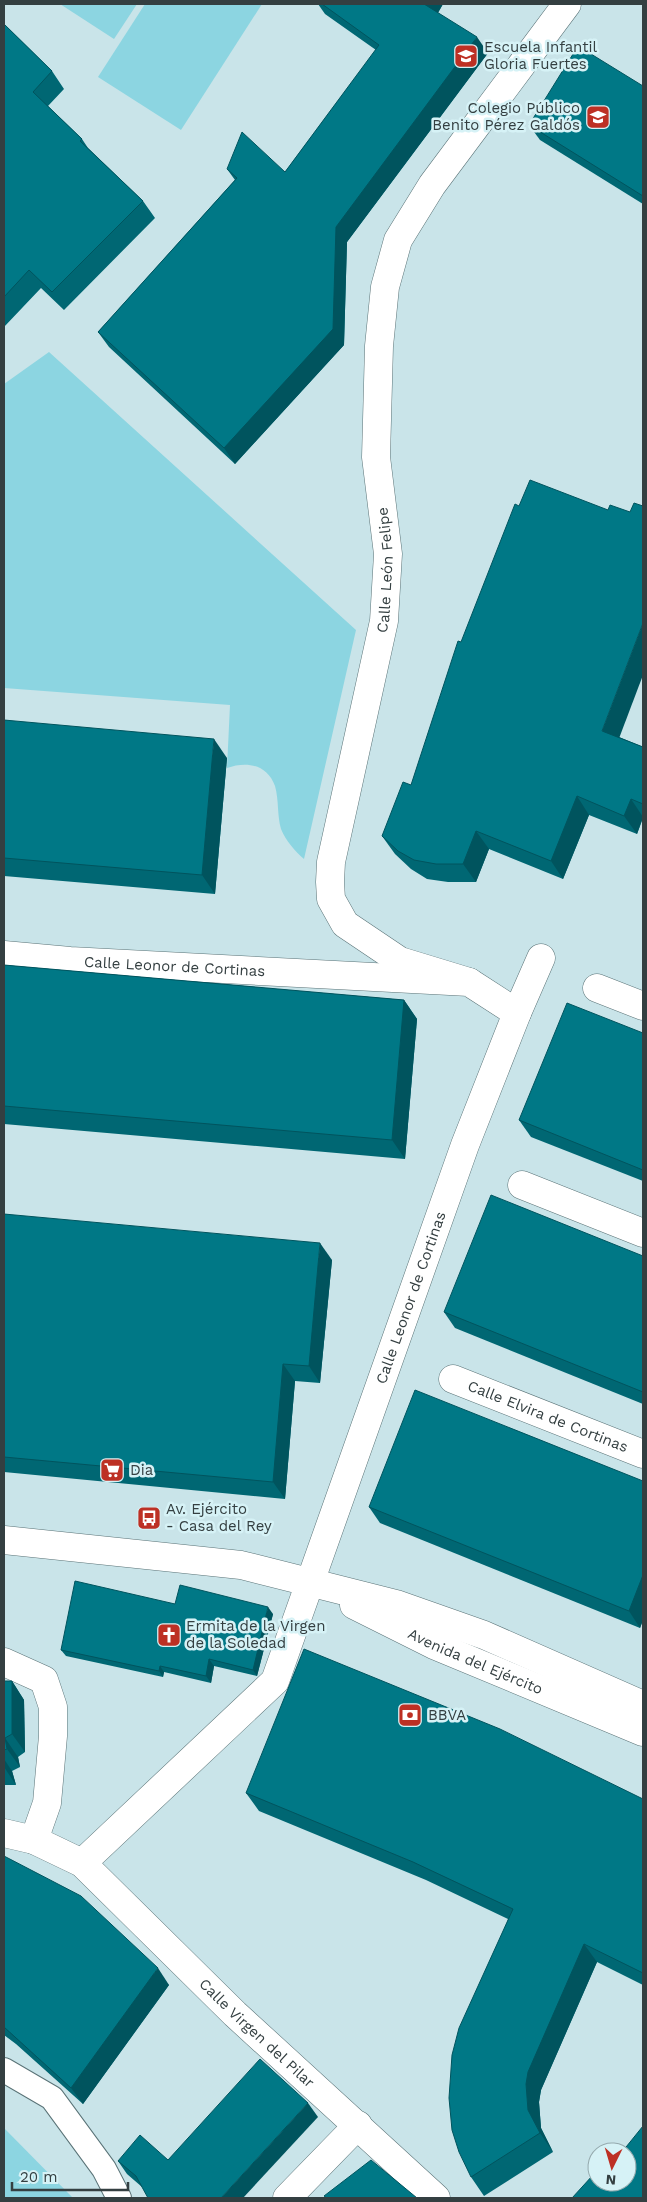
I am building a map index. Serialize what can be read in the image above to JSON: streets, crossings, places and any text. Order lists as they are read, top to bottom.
{
  "streets": {
    "street": [
      "Calle León Felipe",
      "Calle Leonor de Cortinas",
      "Calle Elvira de Cortinas",
      "Avenida del Ejército",
      "Calle Virgen del Pilar"
    ]
  },
  "crossings": [
    ["Calle León Felipe", "Calle Leonor de Cortinas"],
    ["Calle Leonor de Cortinas", "Avenida del Ejército"]
  ],
  "places": {
    "school or university": ["Escuela Infantil Gloria Fuertes", "Colegio Público Benito Pérez Galdós"],
    "supermarket": ["Dia"],
    "bus stop": ["Av. Ejército - Casa del Rey"],
    "church": ["Ermita de la Virgen de la Soledad"],
    "bank": ["BBVA"]
  },
  "scale_bar": "20 m",
  "north": "bottom"
}
